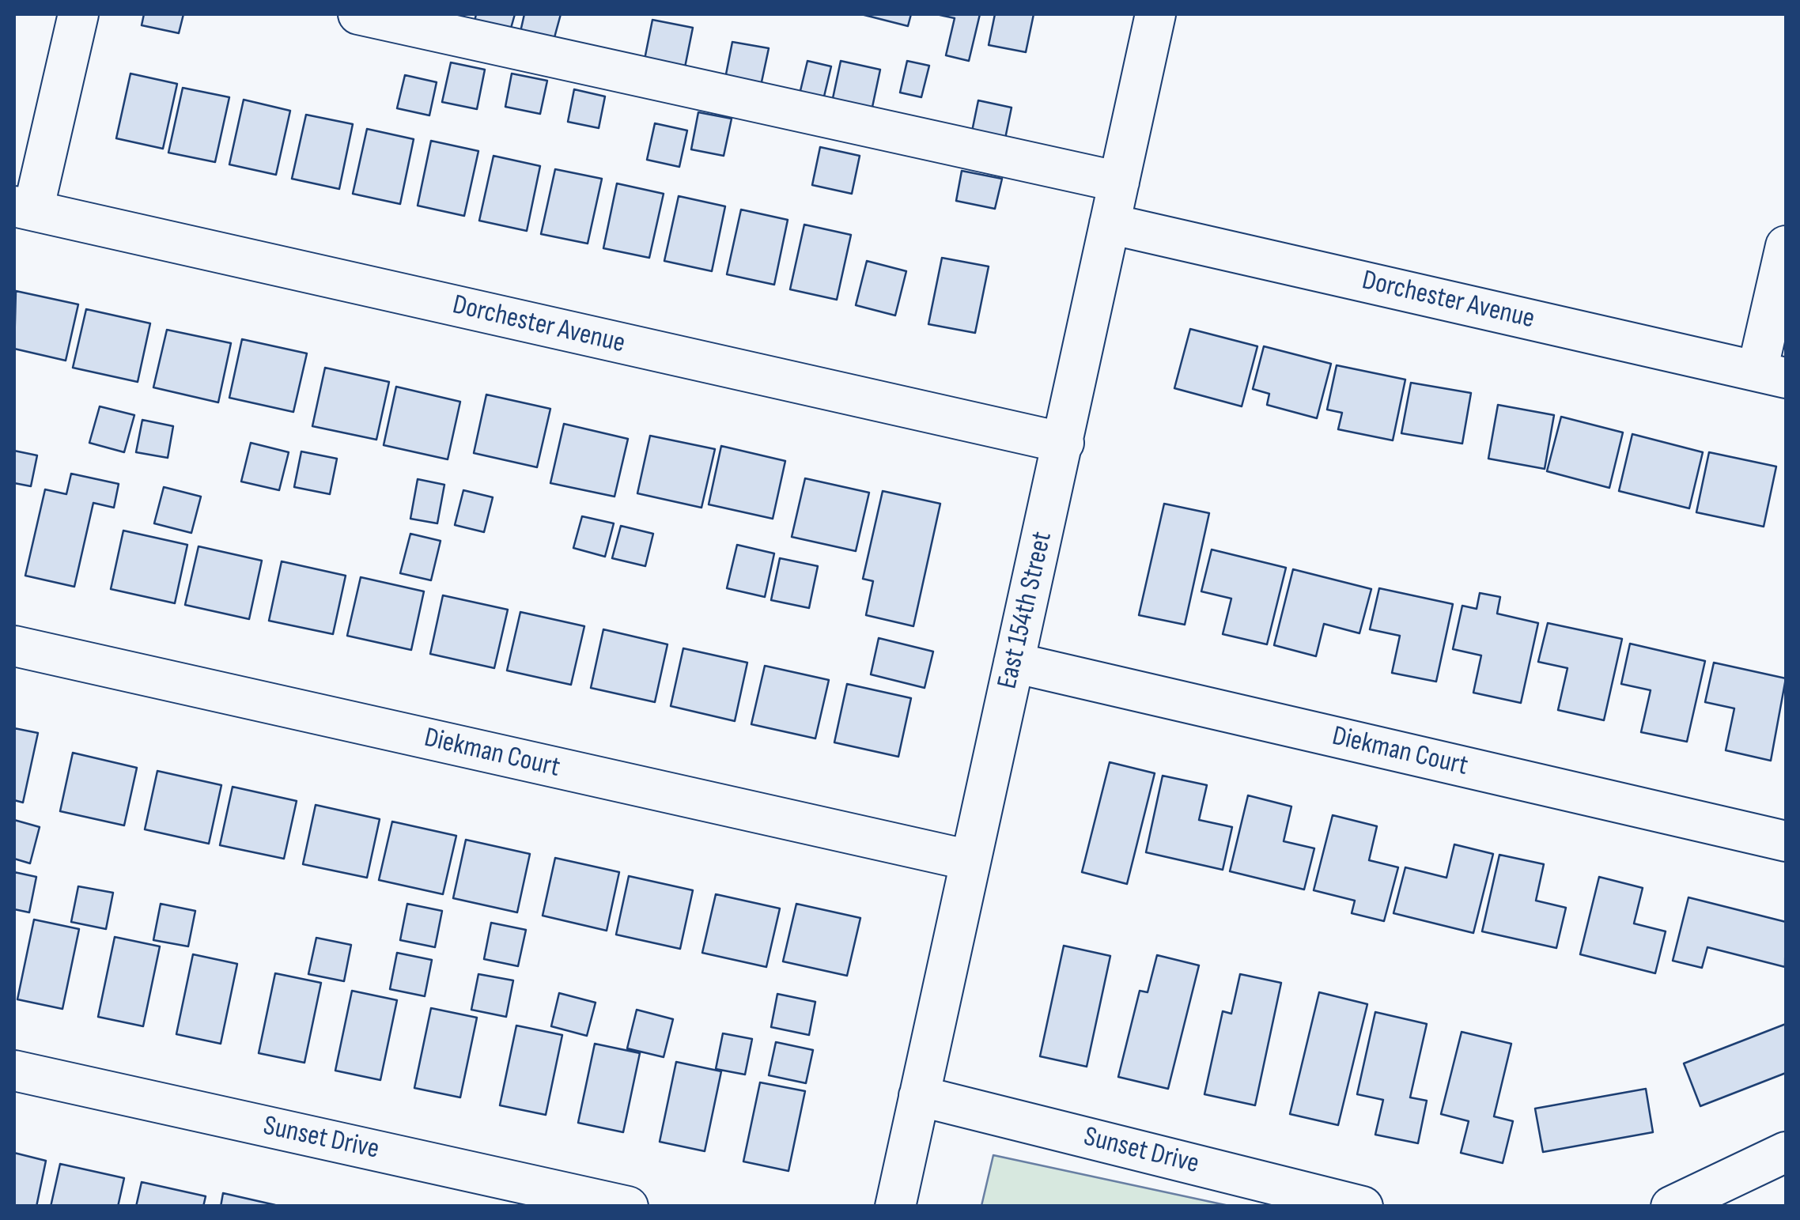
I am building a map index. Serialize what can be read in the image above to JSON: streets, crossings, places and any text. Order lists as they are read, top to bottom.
{
  "streets": {
    "street": [
      "Dorchester Avenue",
      "East 154th Street",
      "Diekman Court",
      "Sunset Drive"
    ]
  },
  "crossings": [
    ["Dorchester Avenue", "East 154th Street"],
    ["East 154th Street", "Diekman Court"],
    ["East 154th Street", "Sunset Drive"]
  ]
}
